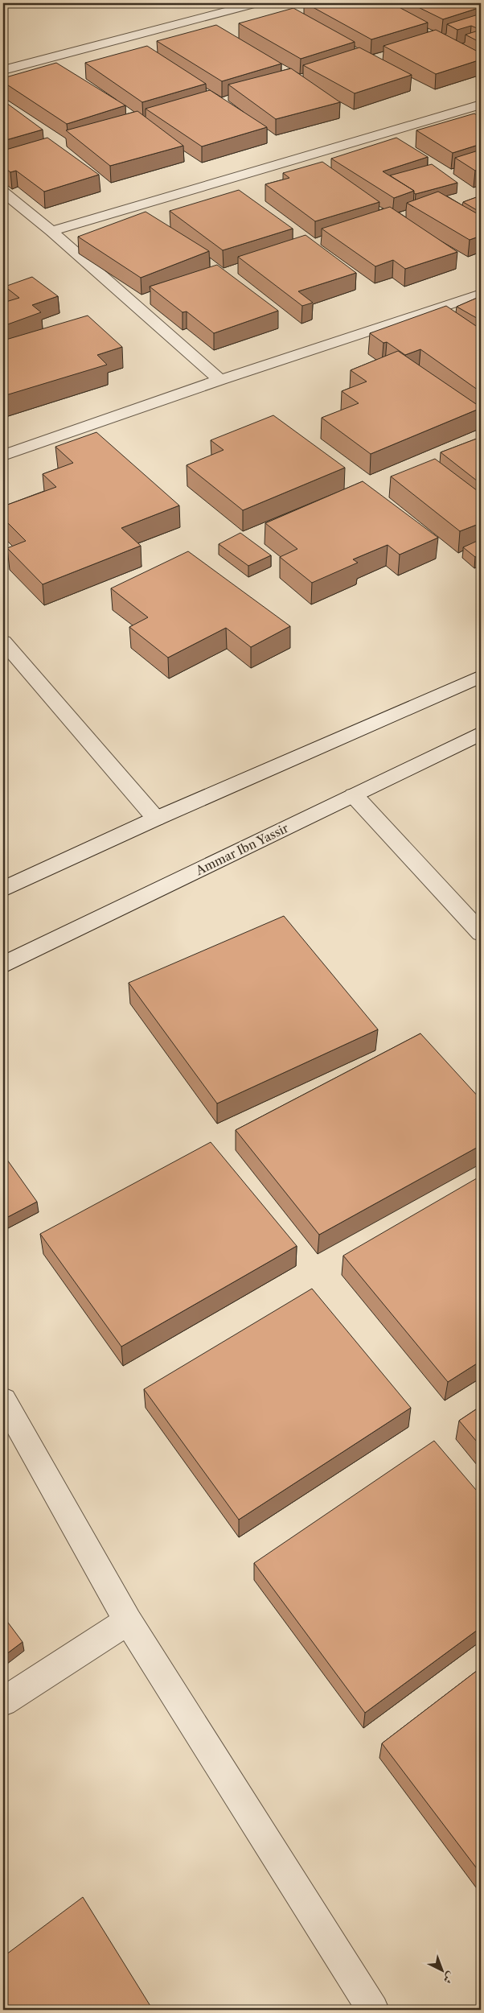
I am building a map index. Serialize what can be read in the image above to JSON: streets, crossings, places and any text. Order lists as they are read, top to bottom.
{
  "streets": {
    "street": ["Ammar Ibn Yassir"]
  },
  "north": "bottom right"
}
